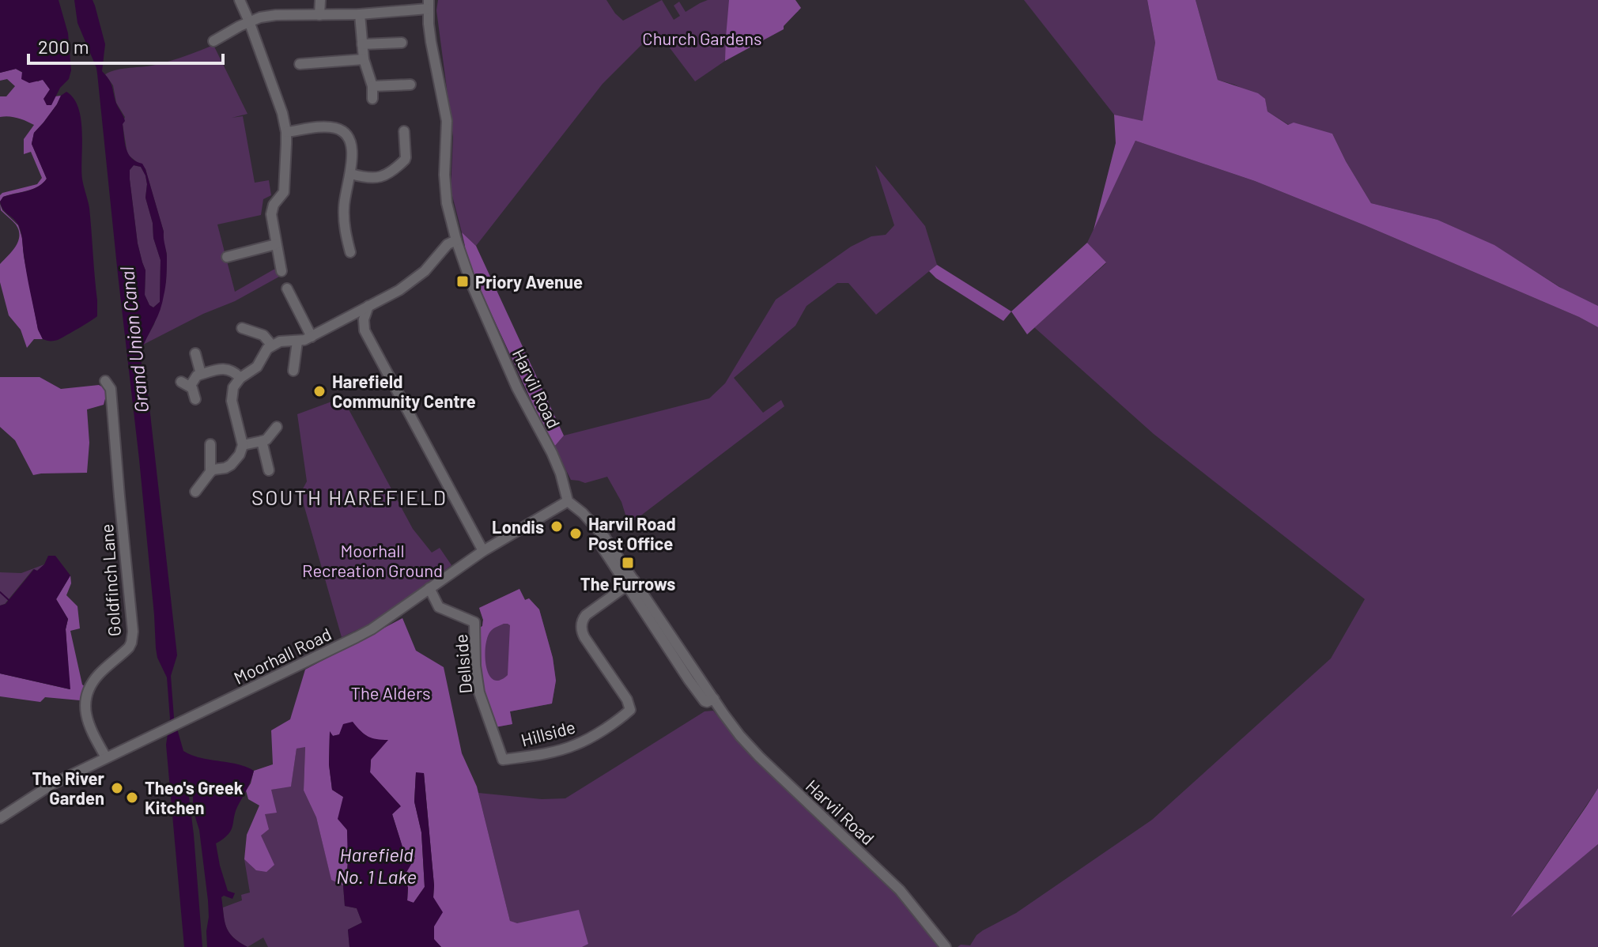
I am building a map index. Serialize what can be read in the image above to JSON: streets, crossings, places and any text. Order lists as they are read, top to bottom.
{
  "streets": {
    "street": [
      "Harvil Road",
      "Goldfinch Lane",
      "Moorhall Road",
      "Dellside",
      "Hillside"
    ]
  },
  "crossings": [
    ["Harvil Road", "Moorhall Road"],
    ["Harvil Road", "Hillside"],
    ["Goldfinch Lane", "Moorhall Road"],
    ["Moorhall Road", "Dellside"],
    ["Dellside", "Hillside"]
  ],
  "districts": ["SOUTH HAREFIELD"],
  "water": ["Grand Union Canal", "Harefield No. 1 Lake"],
  "parks": ["Church Gardens", "Moorhall Recreation Ground", "The Alders"],
  "places": {
    "transit": ["Priory Avenue", "The Furrows"],
    "other": [
      "Harefield Community Centre",
      "Londis",
      "Harvil Road Post Office",
      "The River Garden",
      "Theo's Greek Kitchen"
    ]
  },
  "scale_bar": "200 m"
}
